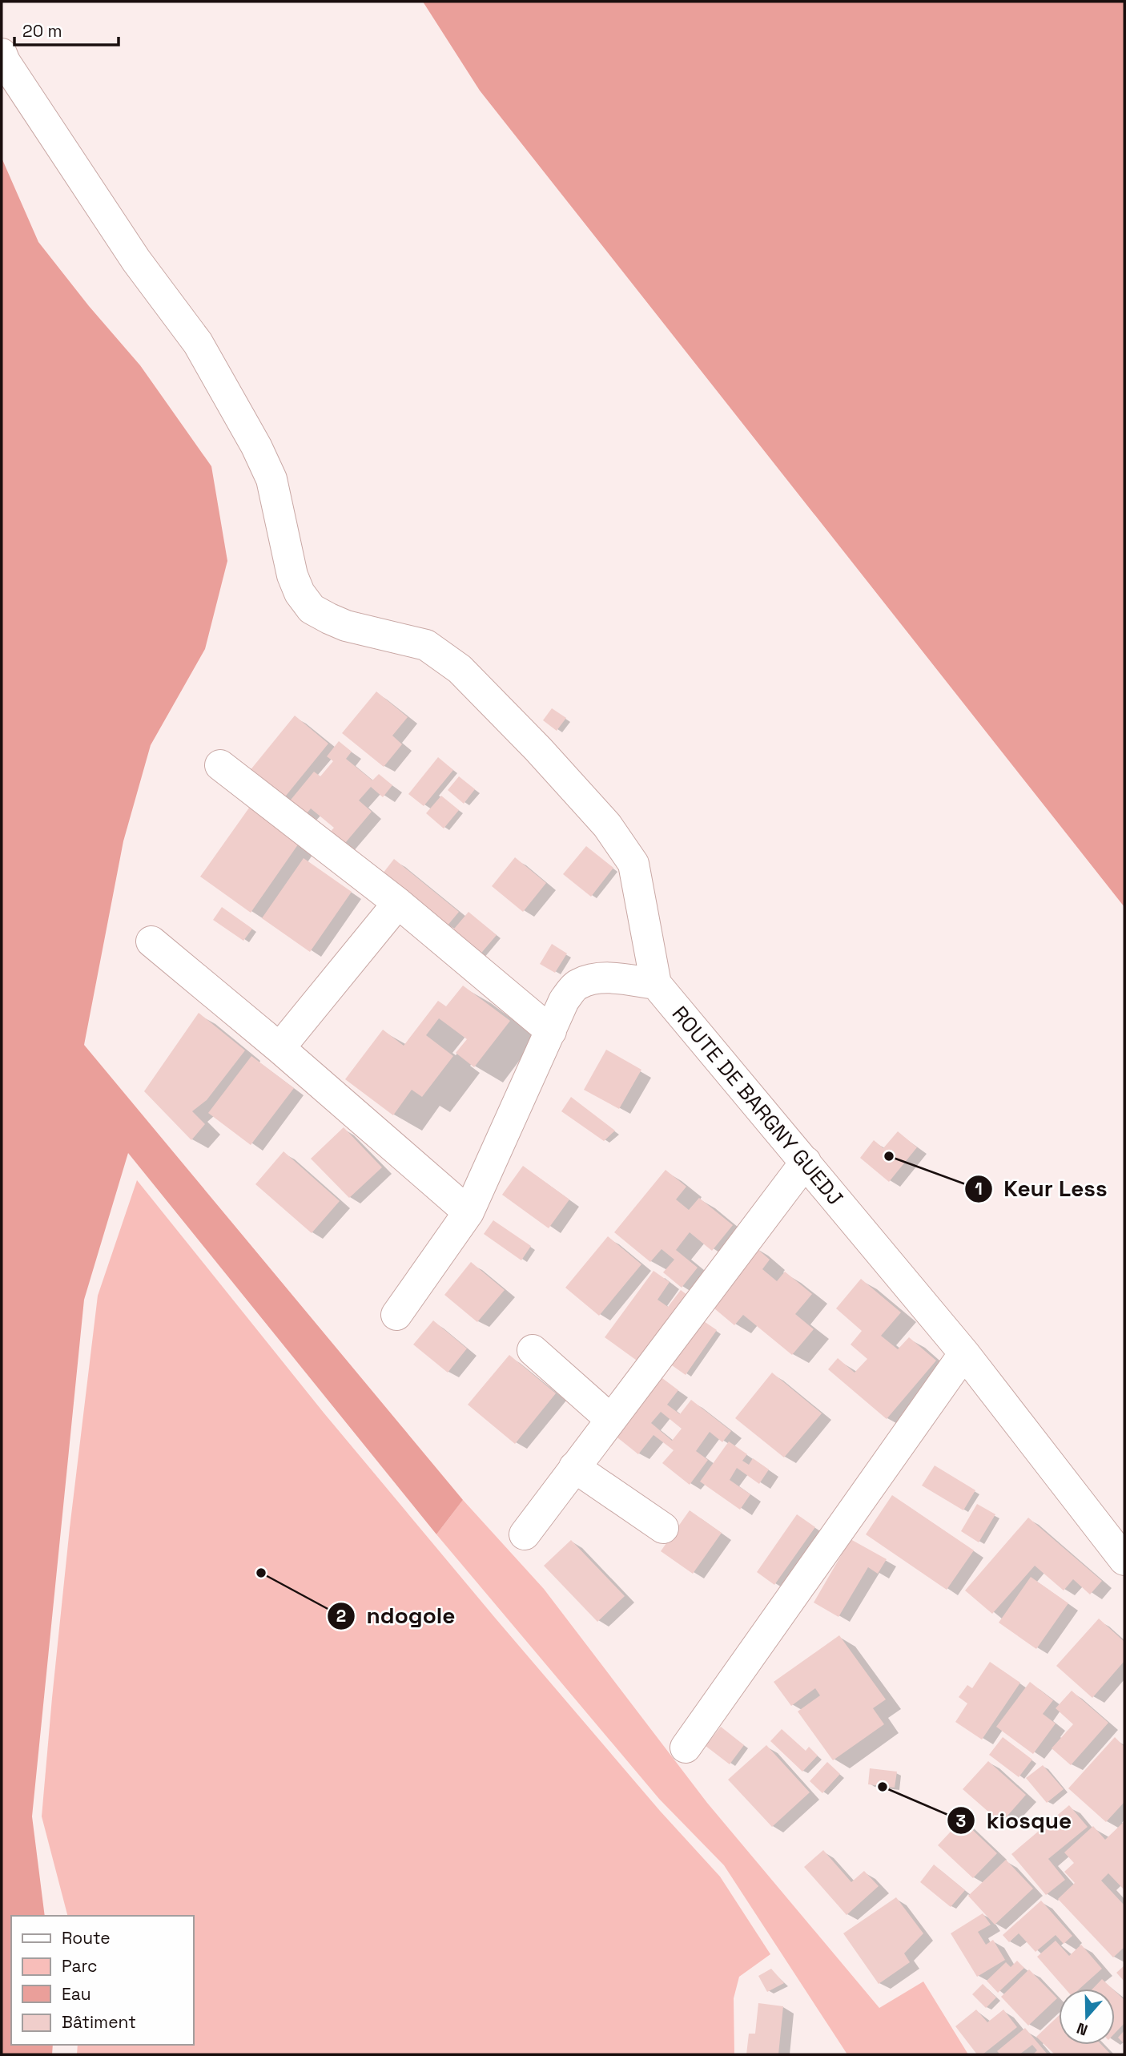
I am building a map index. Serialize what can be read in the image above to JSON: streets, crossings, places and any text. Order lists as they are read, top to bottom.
{
  "streets": {
    "street": ["ROUTE DE BARGNY GUEDJ"]
  },
  "places": ["Keur Less", "ndogole", "kiosque"],
  "legend": [
    "Route",
    "Parc",
    "Eau",
    "Bâtiment"
  ],
  "scale_bar": "20 m",
  "north": "bottom"
}
